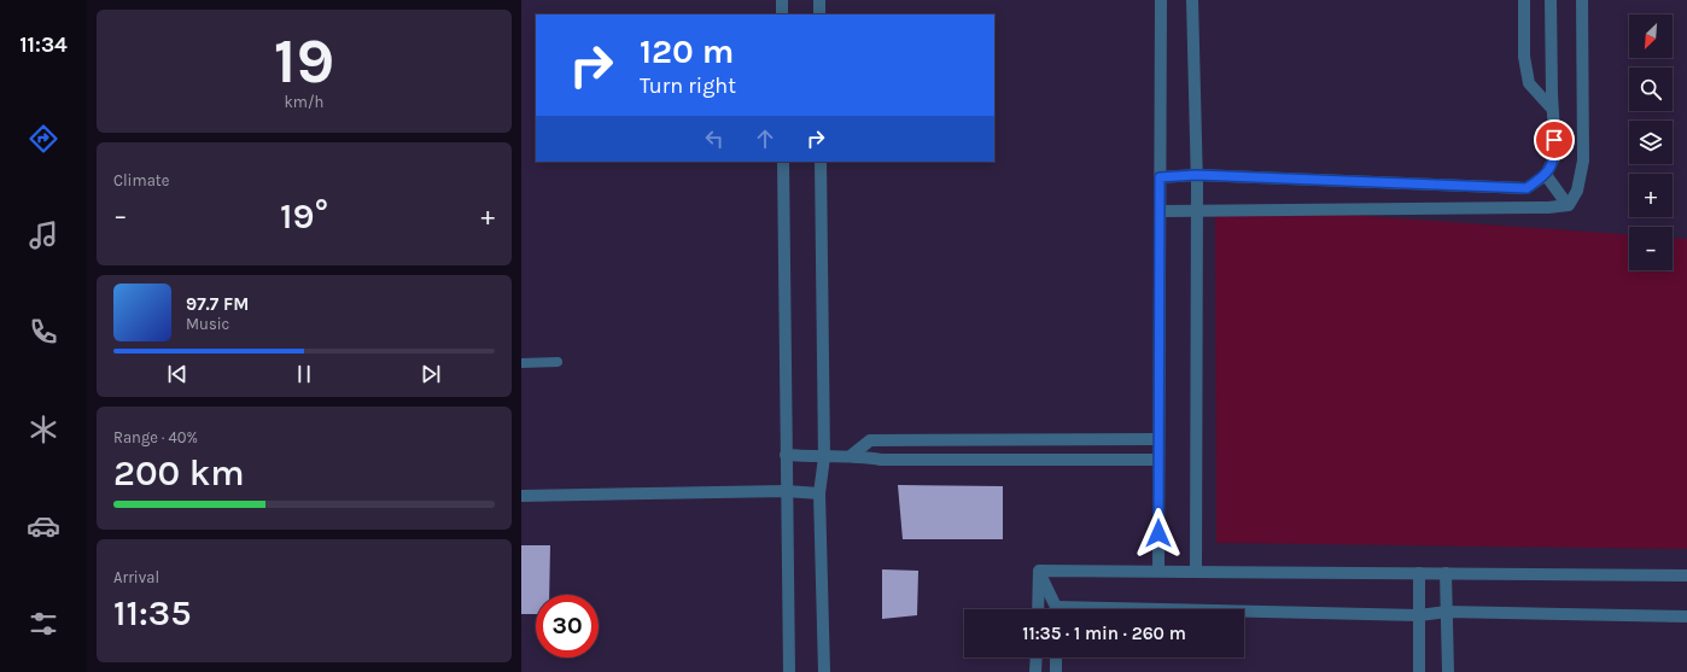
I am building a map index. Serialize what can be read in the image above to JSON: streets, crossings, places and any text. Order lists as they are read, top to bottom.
{
  "north": "bottom left",
  "page": {
    "tabs": "11:34",
    "tile": [
      ["19", "km/h"],
      "Climate",
      ["Range · 40%", "200 km"],
      ["Arrival", "11:35"]
    ],
    "map_buttons": ["+", "−"],
    "turn": ["120 m", "Turn right"],
    "heat": ["−", "19°", "+"],
    "song": ["97.7 FM", "Music"],
    "limit": "30",
    "trip": "11:35 · 1 min · 260 m"
  }
}
